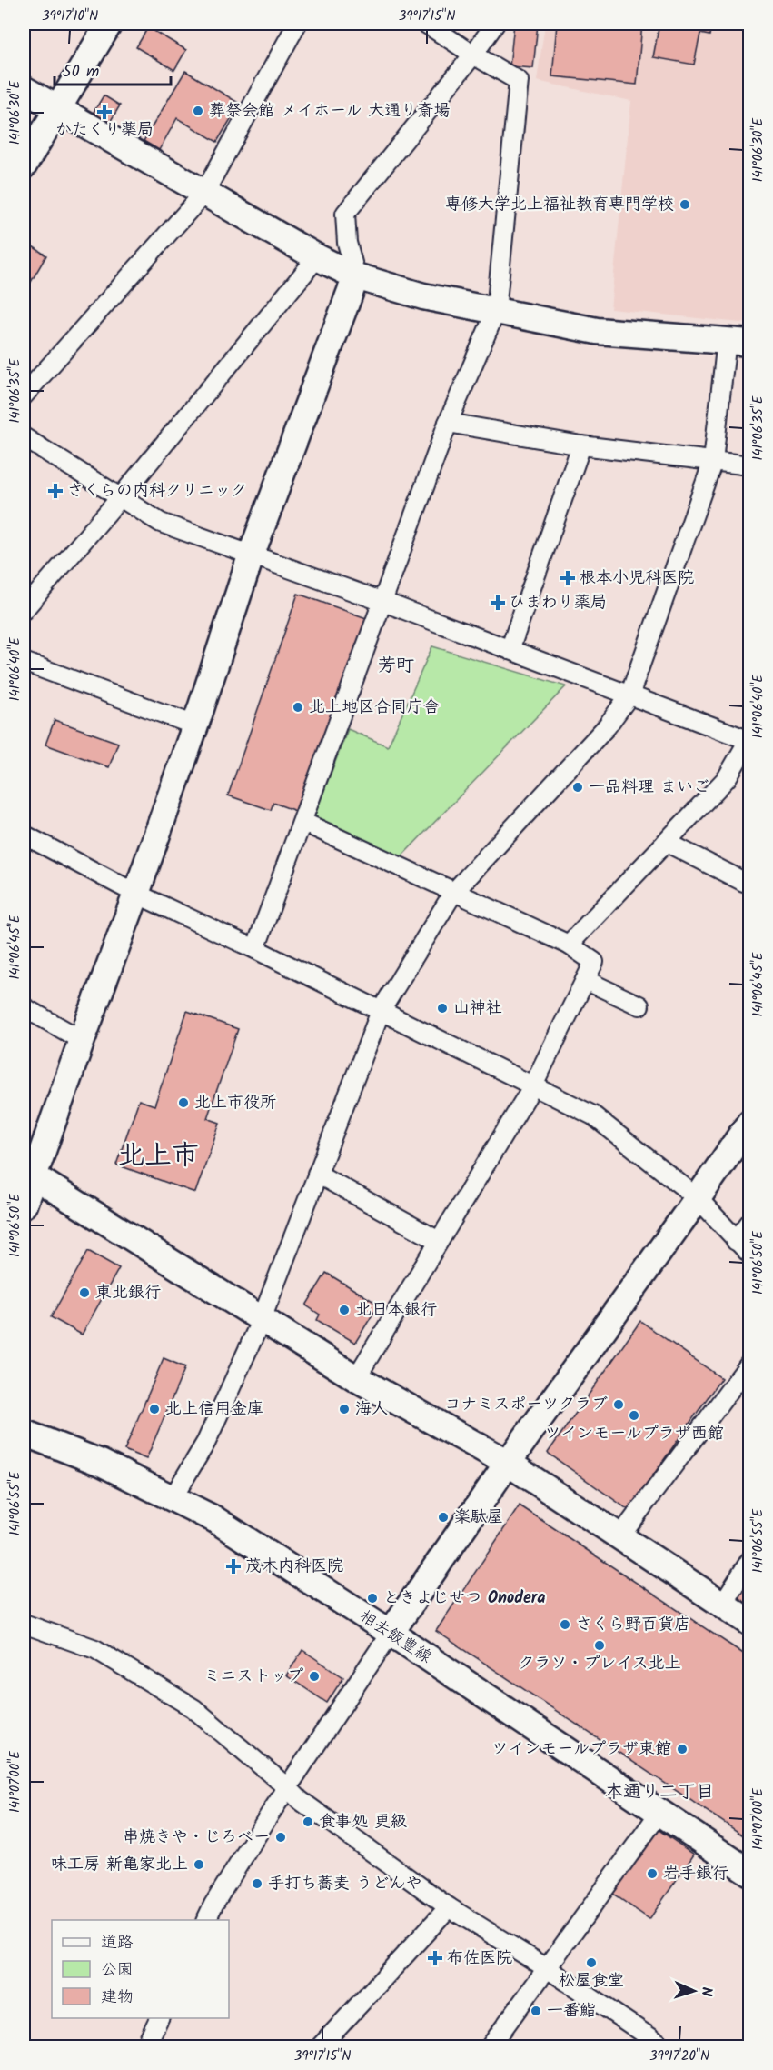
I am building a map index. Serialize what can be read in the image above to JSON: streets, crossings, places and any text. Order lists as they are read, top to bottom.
{
  "streets": {
    "street": ["相去飯豊線"]
  },
  "districts": ["芳町", "北上市", "本通り二丁目"],
  "places": {
    "other": [
      "葬祭会館 メイホール 大通り斎場",
      "専修大学北上福祉教育専門学校",
      "北上地区合同庁舎",
      "一品料理 まいご",
      "山神社",
      "北上市役所",
      "東北銀行",
      "北日本銀行",
      "コナミスポーツクラブ",
      "北上信用金庫",
      "海人",
      "ツインモールプラザ西館",
      "楽駄屋",
      "ときよじせつ Onodera",
      "さくら野百貨店",
      "クラソ・プレイス北上",
      "ミニストップ",
      "ツインモールプラザ東館",
      "食事処 更級",
      "串焼きや・じろべー",
      "味工房 新亀家北上",
      "岩手銀行",
      "手打ち蕎麦 うどんや",
      "松屋食堂",
      "一番鮨"
    ],
    "health": [
      "かたくり薬局",
      "さくらの内科クリニック",
      "根本小児科医院",
      "ひまわり薬局",
      "茂木内科医院",
      "布佐医院"
    ]
  },
  "legend": ["道路", "公園", "建物"],
  "scale_bar": "50 m",
  "north": "right",
  "coordinates": [
    "39°17'10\"N",
    "39°17'15\"N",
    "141°06'30\"E",
    "141°06'35\"E",
    "141°06'40\"E",
    "141°06'45\"E",
    "141°06'50\"E",
    "141°06'55\"E",
    "141°07'00\"E",
    "39°17'20\"N"
  ]
}
